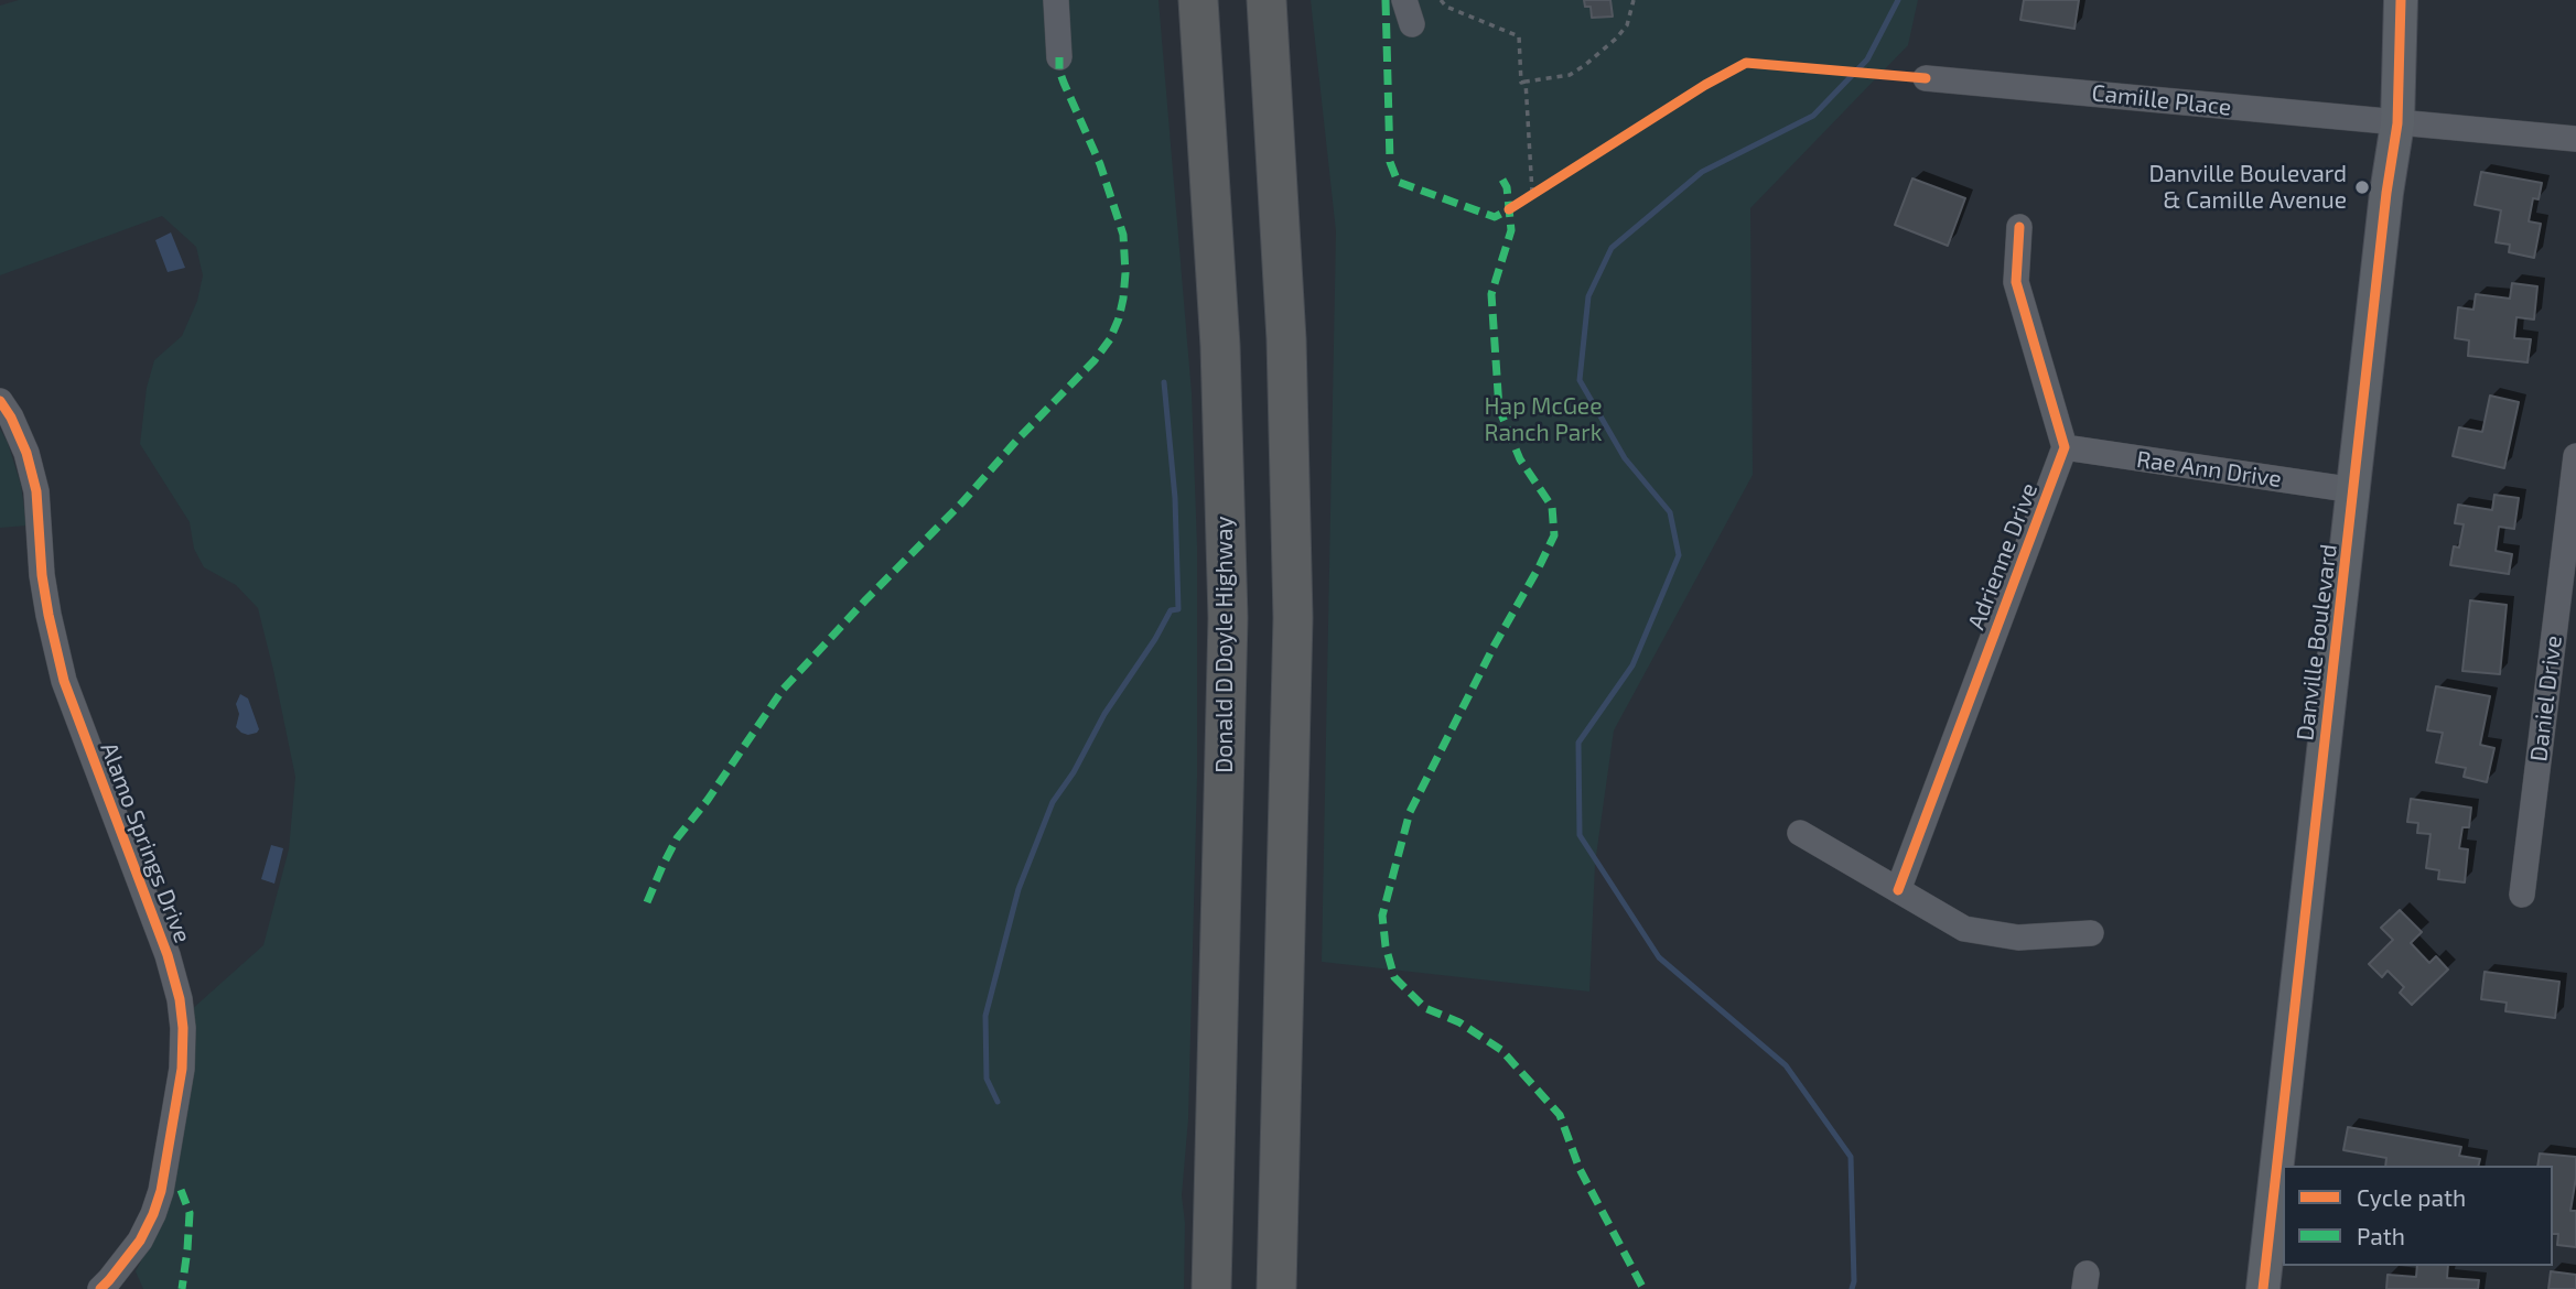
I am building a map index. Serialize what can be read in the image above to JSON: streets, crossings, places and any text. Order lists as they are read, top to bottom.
{
  "streets": {
    "highway": ["Donald D Doyle Highway"],
    "main road": ["Danville Boulevard"],
    "street": [
      "Camille Place",
      "Rae Ann Drive",
      "Adrienne Drive",
      "Daniel Drive",
      "Alamo Springs Drive"
    ]
  },
  "crossings": [
    ["Camille Place", "Danville Boulevard"],
    ["Rae Ann Drive", "Adrienne Drive"],
    ["Rae Ann Drive", "Danville Boulevard"]
  ],
  "parks": ["Hap McGee Ranch Park"],
  "places": ["Danville Boulevard & Camille Avenue"],
  "legend": ["Cycle path", "Path"]
}
